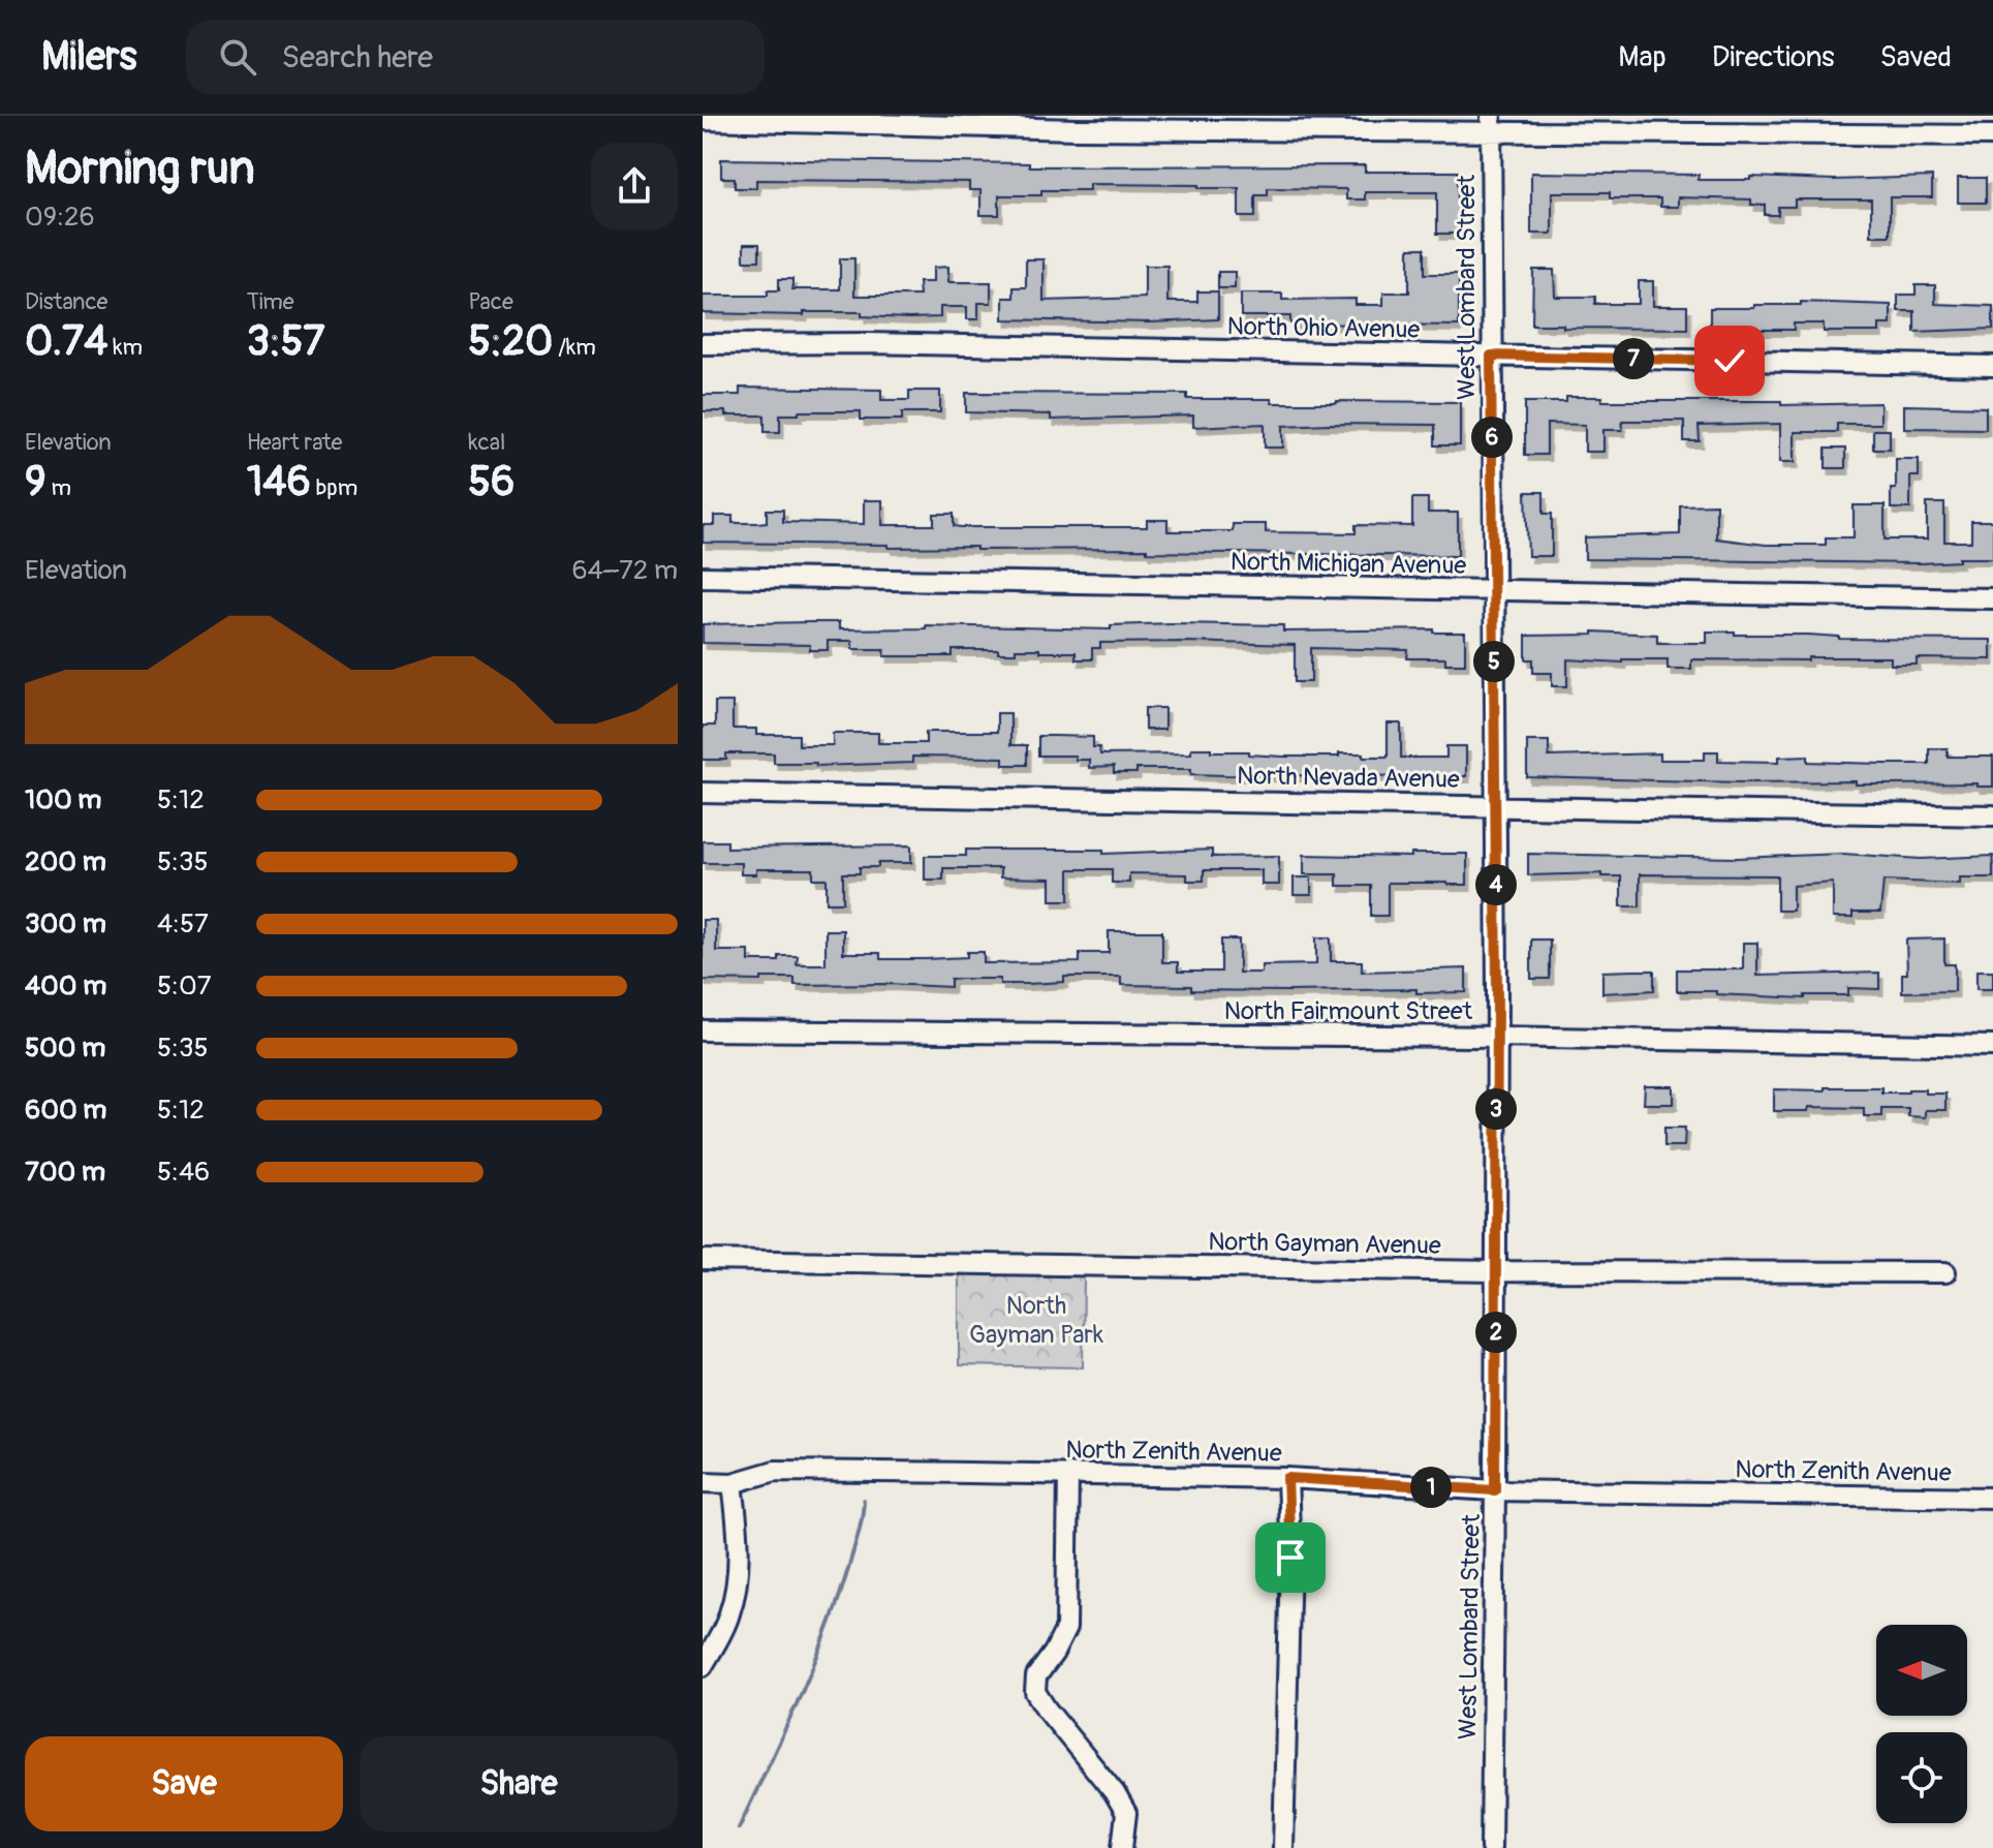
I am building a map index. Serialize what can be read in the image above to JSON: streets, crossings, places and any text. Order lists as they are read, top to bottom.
{
  "streets": {
    "street": [
      "West Lombard Street",
      "North Ohio Avenue",
      "North Michigan Avenue",
      "North Nevada Avenue",
      "North Fairmount Street",
      "North Gayman Avenue",
      "North Zenith Avenue"
    ]
  },
  "crossings": [
    ["West Lombard Street", "North Ohio Avenue"],
    ["West Lombard Street", "North Michigan Avenue"],
    ["West Lombard Street", "North Nevada Avenue"],
    ["West Lombard Street", "North Fairmount Street"],
    ["West Lombard Street", "North Gayman Avenue"],
    ["West Lombard Street", "North Zenith Avenue"]
  ],
  "parks": ["North Gayman Park"],
  "north": "left",
  "page": {
    "header": "Milers",
    "search": "Search here",
    "nav": ["Map", "Directions", "Saved"],
    "heading": ["Morning run", "09:26"],
    "stats": [
      ["Distance", "0.74 km"],
      ["Time", "3:57"],
      ["Pace", "5:20 /km"],
      ["Elevation", "9 m"],
      ["Heart rate", "146 bpm"],
      ["kcal", "56"]
    ],
    "pins": [
      "7",
      "6",
      "5",
      "4",
      "3",
      "2",
      "1"
    ],
    "chart": ["Elevation", "64–72 m"],
    "list": [
      {
        "name": "100 m",
        "note": "5:12"
      },
      {
        "name": "200 m",
        "note": "5:35"
      },
      {
        "name": "300 m",
        "note": "4:57"
      },
      {
        "name": "400 m",
        "note": "5:07"
      },
      {
        "name": "500 m",
        "note": "5:35"
      },
      {
        "name": "600 m",
        "note": "5:12"
      },
      {
        "name": "700 m",
        "note": "5:46"
      }
    ],
    "buttons": ["Save", "Share"]
  }
}
